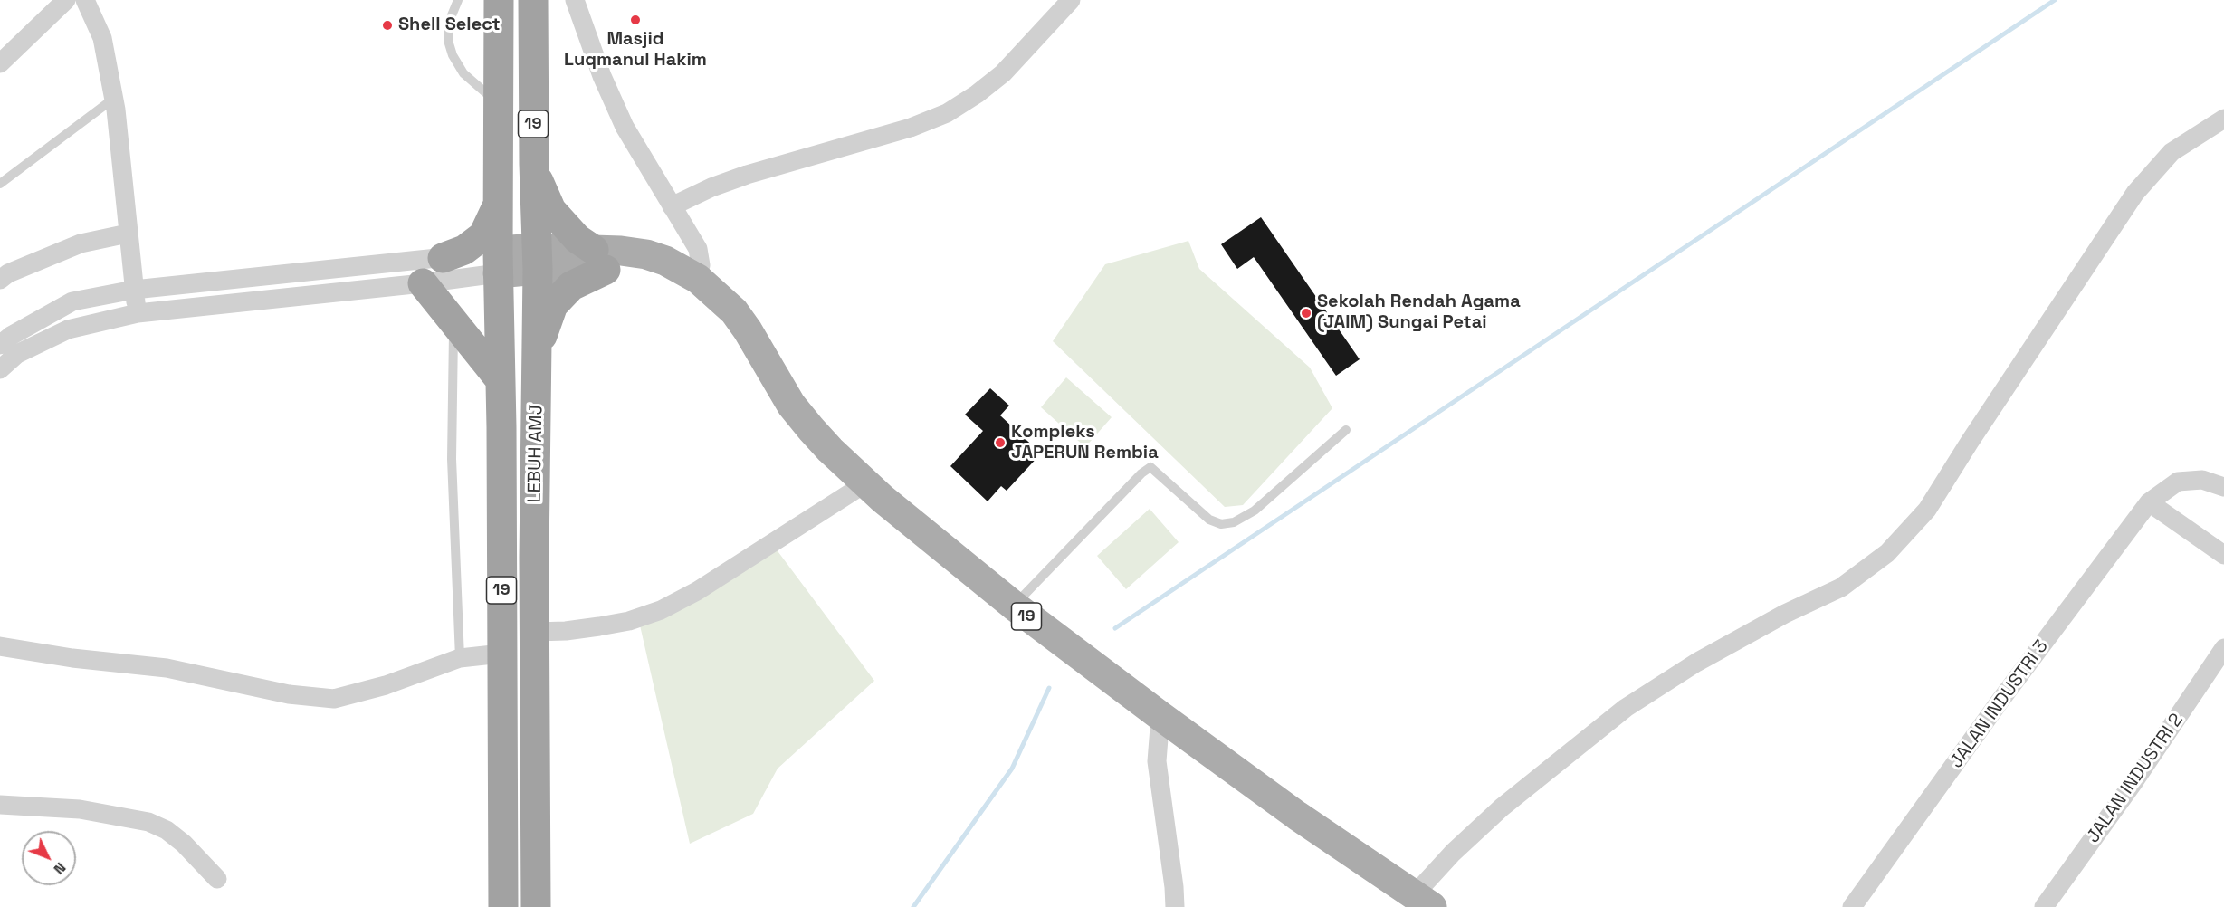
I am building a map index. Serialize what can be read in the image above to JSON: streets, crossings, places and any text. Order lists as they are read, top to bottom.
{
  "streets": {
    "highway": ["19", "LEBUH AMJ"],
    "street": ["JALAN INDUSTRI 3", "JALAN INDUSTRI 2"]
  },
  "crossings": [
    ["19", "LEBUH AMJ"]
  ],
  "places": [
    "Masjid Luqmanul Hakim",
    "Shell Select",
    "Sekolah Rendah Agama (JAIM) Sungai Petai",
    "Kompleks JAPERUN Rembia"
  ],
  "north": "bottom right"
}
